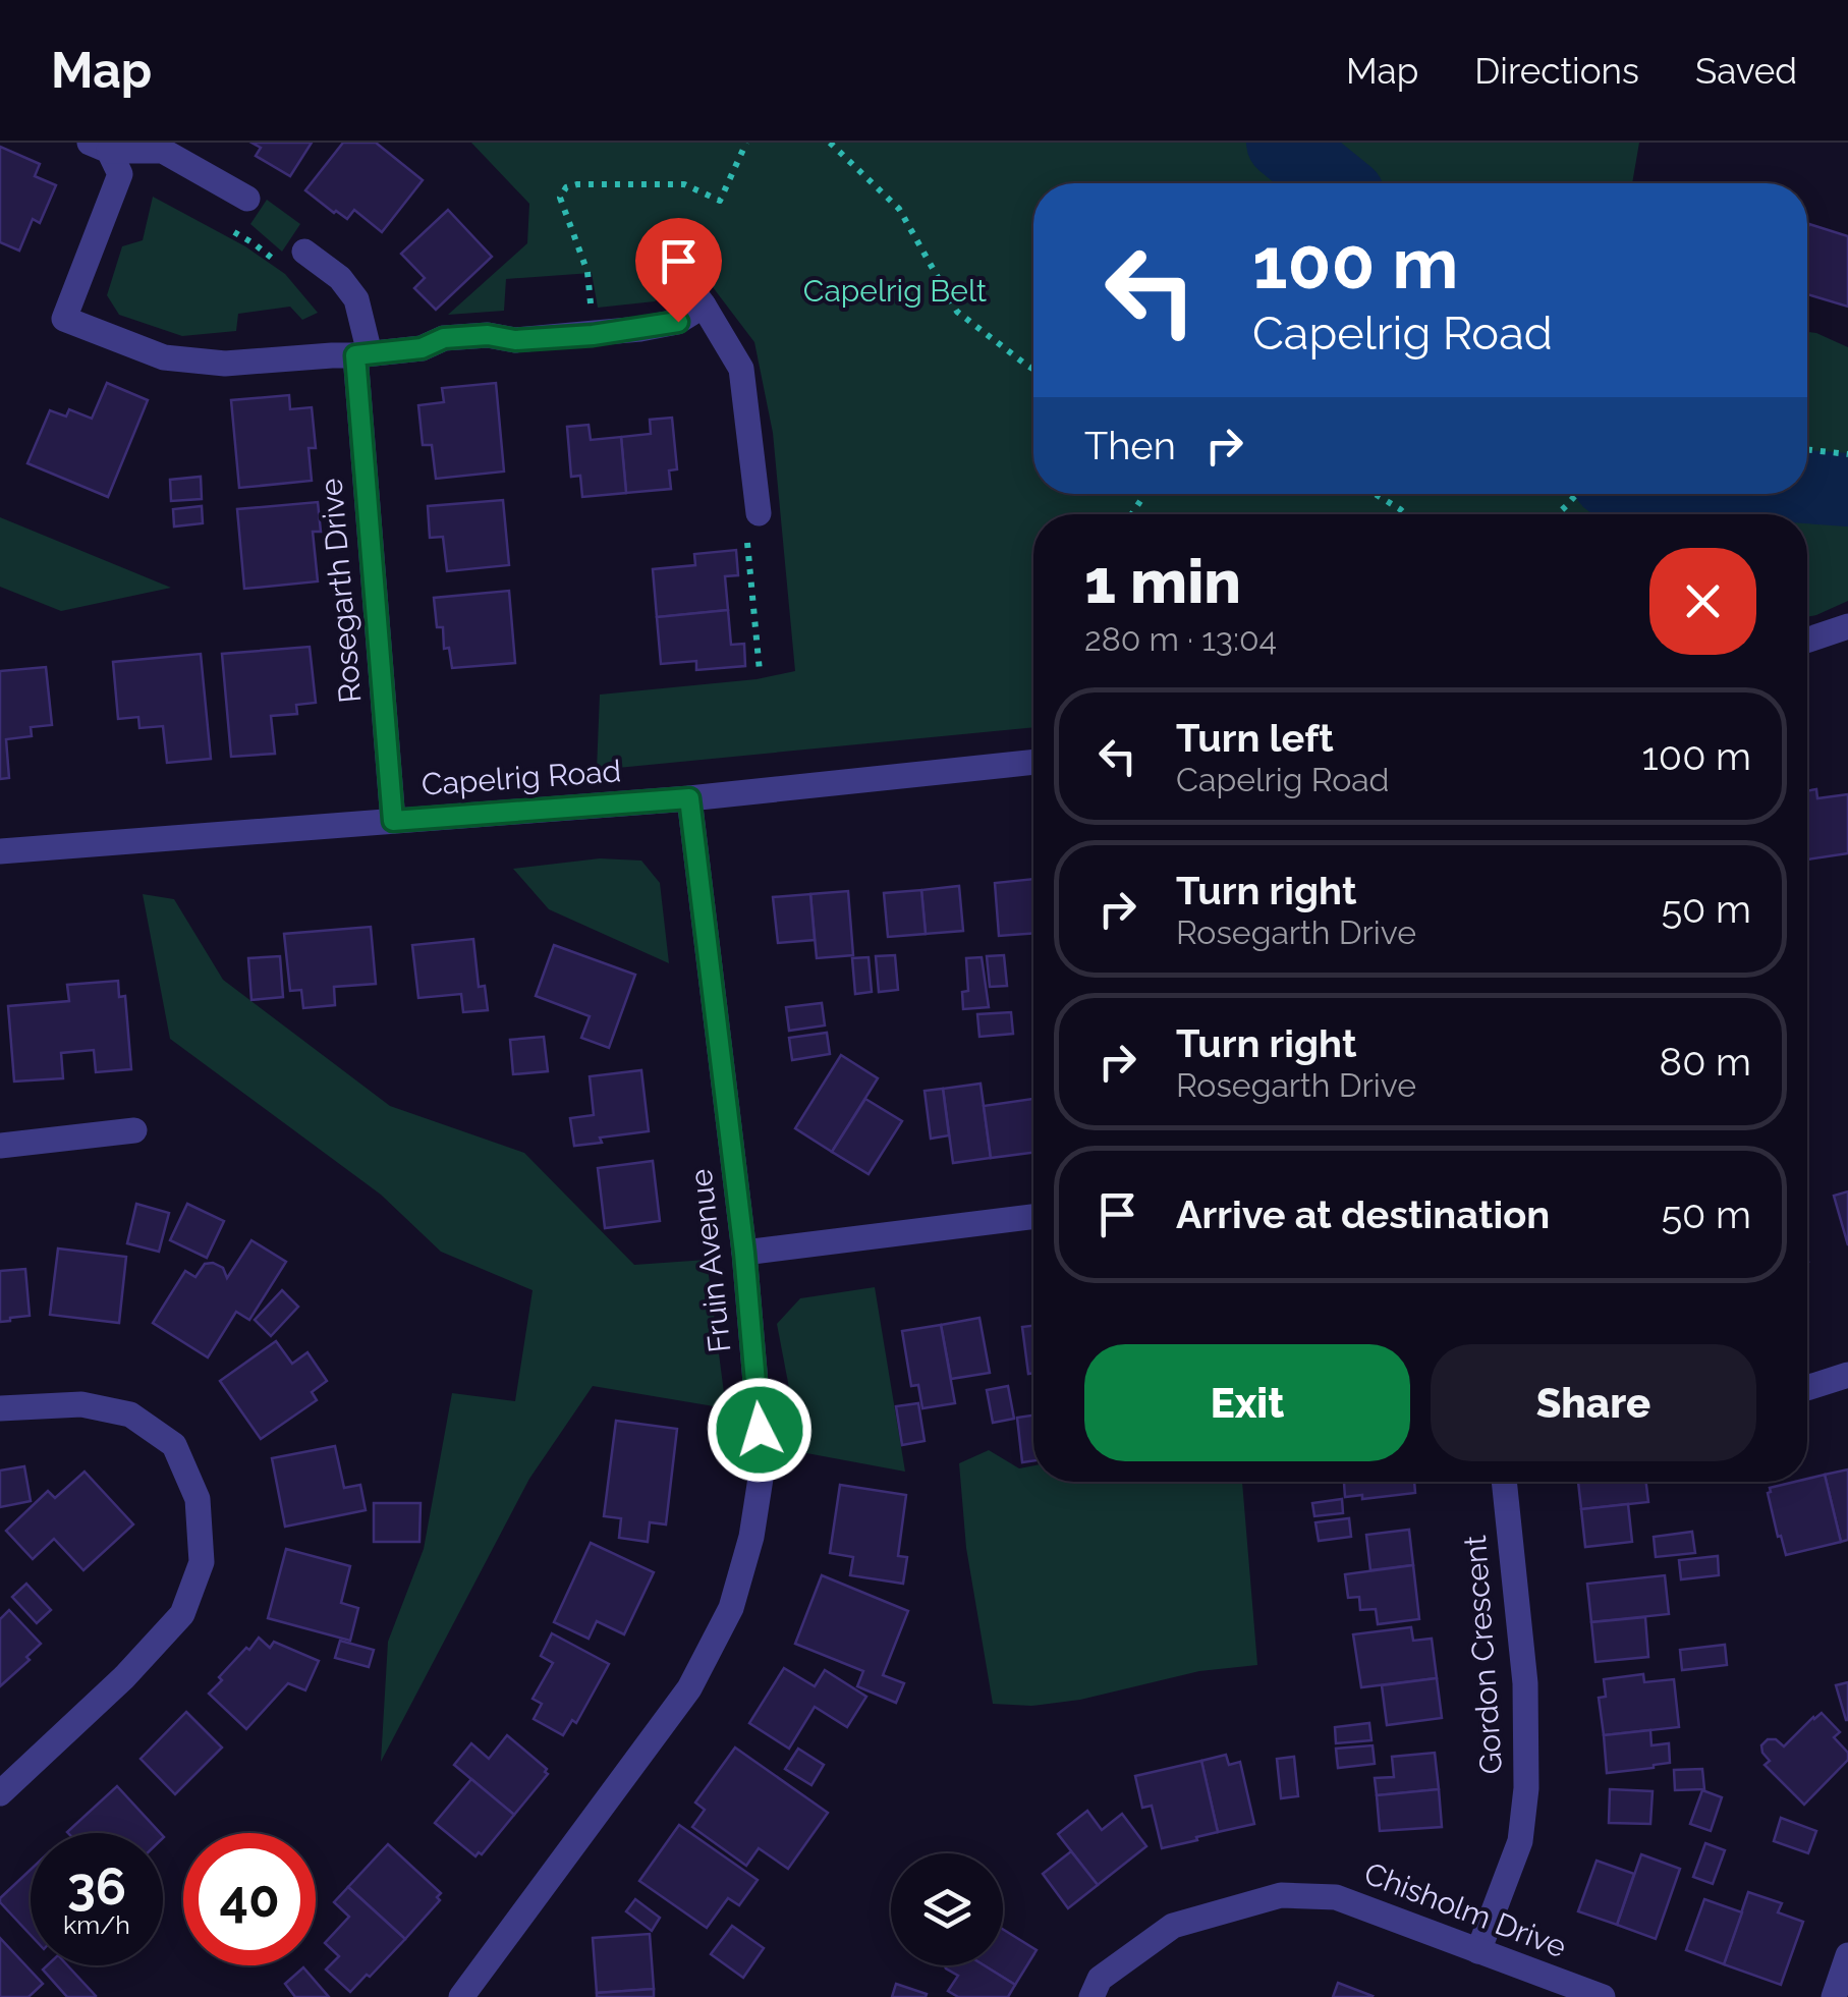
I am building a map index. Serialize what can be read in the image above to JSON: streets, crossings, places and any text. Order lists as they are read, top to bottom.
{
  "streets": {
    "street": [
      "Rosegarth Drive",
      "Capelrig Road",
      "Fruin Avenue",
      "Gordon Crescent",
      "Chisholm Drive"
    ]
  },
  "crossings": [
    ["Rosegarth Drive", "Capelrig Road"],
    ["Capelrig Road", "Fruin Avenue"],
    ["Gordon Crescent", "Chisholm Drive"]
  ],
  "parks": ["Capelrig Belt"],
  "page": {
    "header": "Map",
    "nav": ["Map", "Directions", "Saved"],
    "turn": ["100 m", "Capelrig Road"],
    "then": "Then",
    "heading": ["1 min", "280 m · 13:04"],
    "list": [
      {
        "name": "Turn left",
        "note": "Capelrig Road",
        "value": "100 m"
      },
      {
        "name": "Turn right",
        "note": "Rosegarth Drive",
        "value": "50 m"
      },
      {
        "name": "Turn right",
        "note": "Rosegarth Drive",
        "value": "80 m"
      },
      {
        "name": "Arrive at destination",
        "value": "50 m"
      }
    ],
    "buttons": ["Exit", "Share"],
    "speed": "36 km/h",
    "limit": "40"
  }
}
